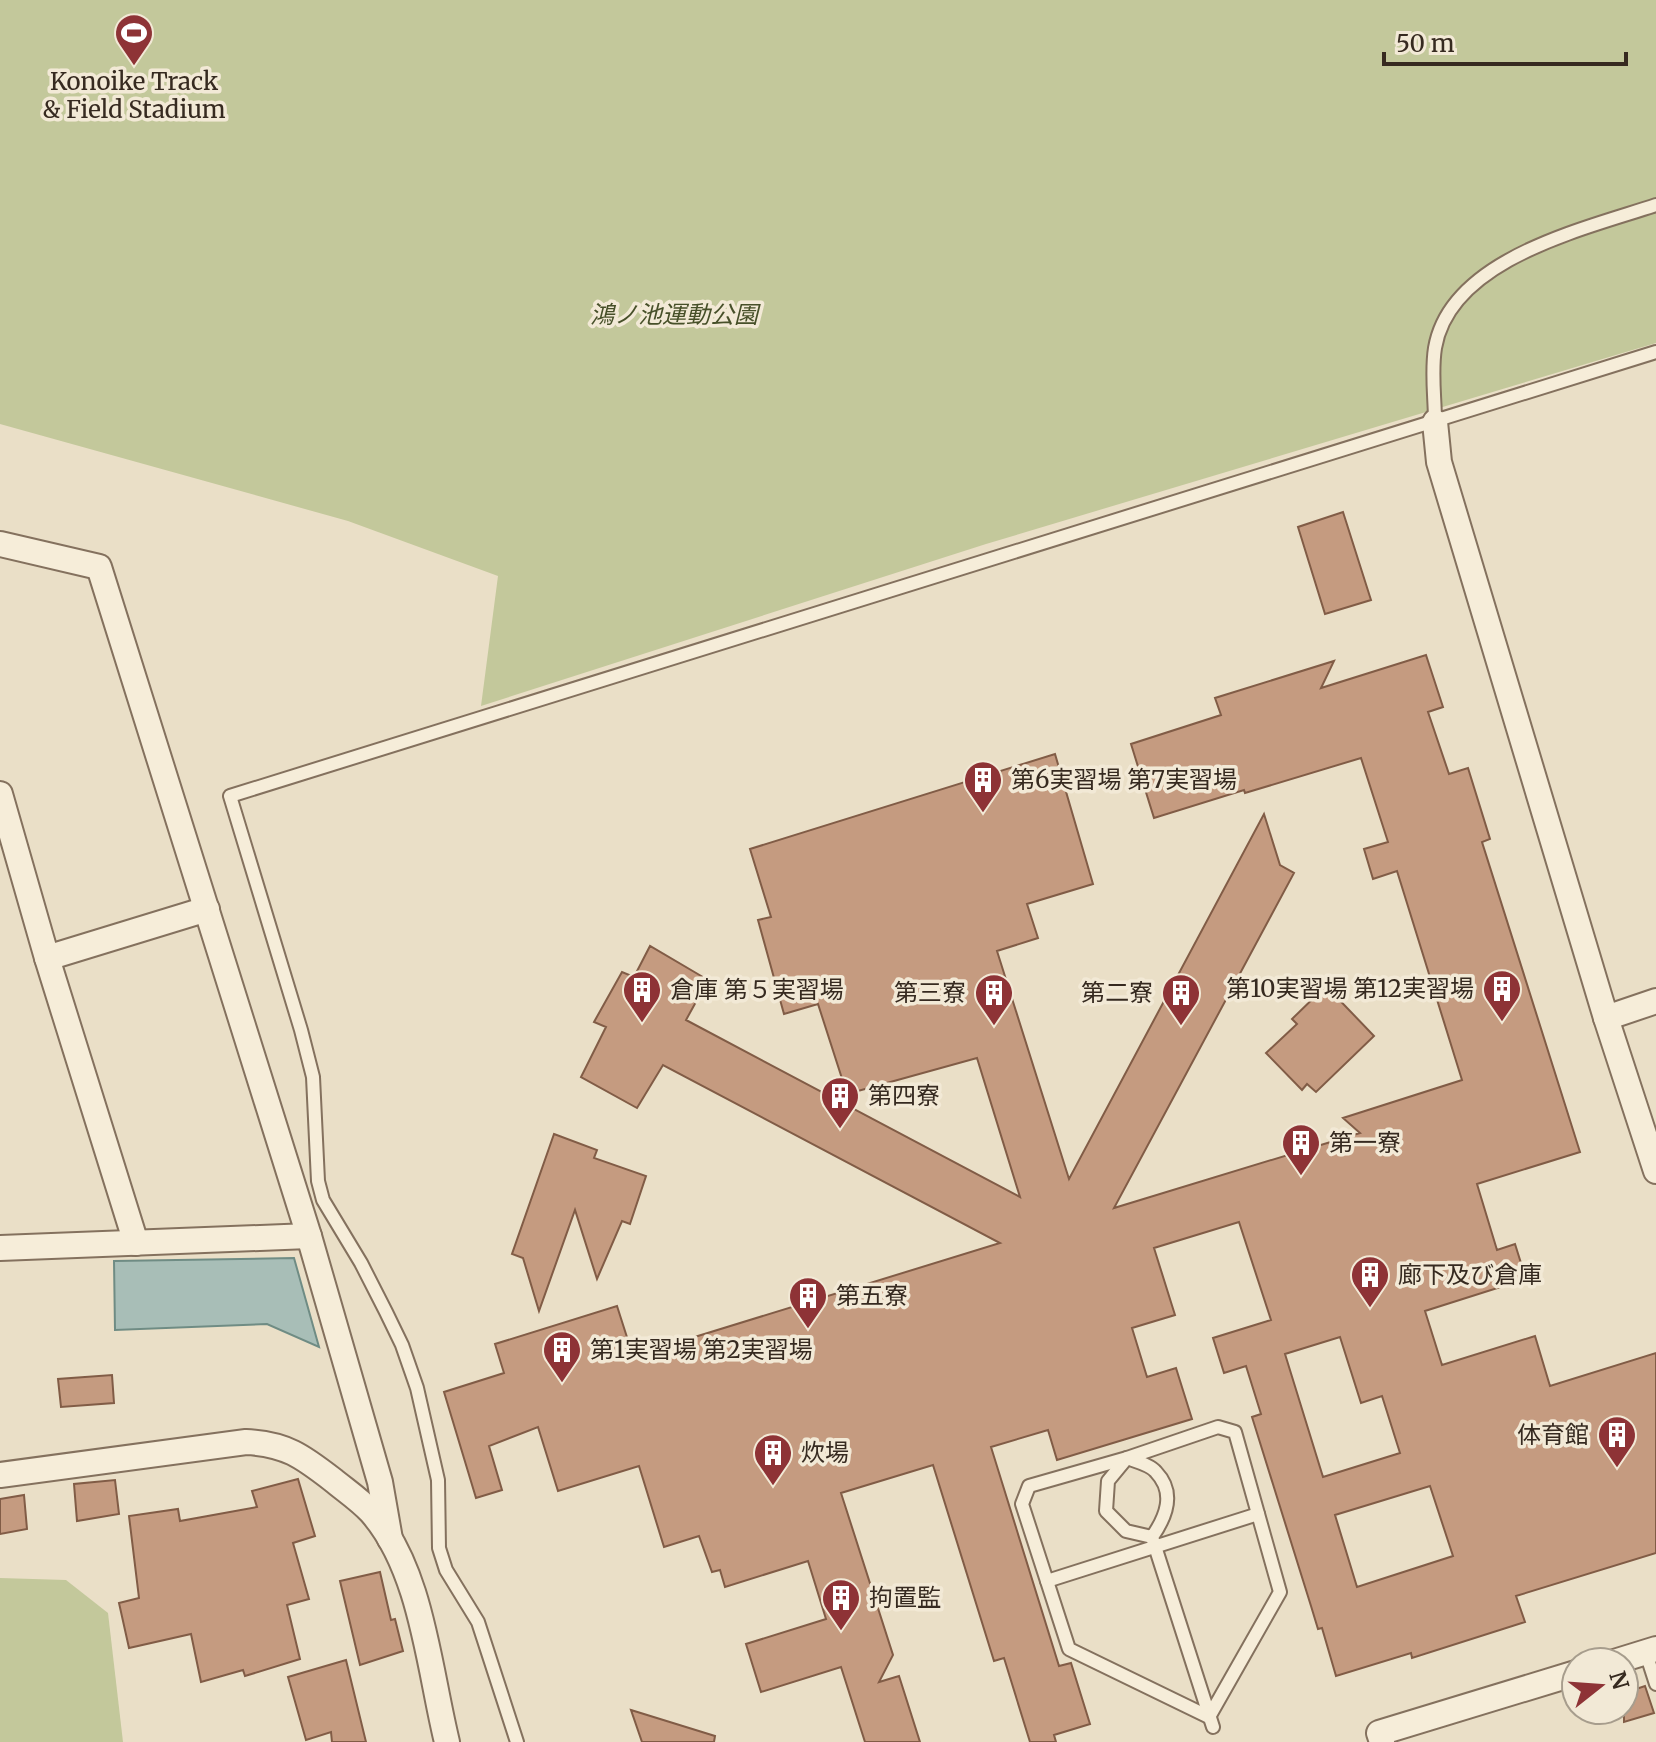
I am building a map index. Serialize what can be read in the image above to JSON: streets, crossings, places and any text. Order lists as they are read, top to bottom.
{
  "parks": ["鴻ノ池運動公園"],
  "places": {
    "sports": ["Konoike Track & Field Stadium"],
    "building": [
      "第6実習場 第7実習場",
      "第10実習場 第12実習場",
      "倉庫 第５実習場",
      "第三寮",
      "第二寮",
      "第四寮",
      "第一寮",
      "廊下及び倉庫",
      "第五寮",
      "第1実習場 第2実習場",
      "体育館",
      "炊場",
      "拘置監"
    ]
  },
  "scale_bar": "50 m",
  "north": "right"
}
